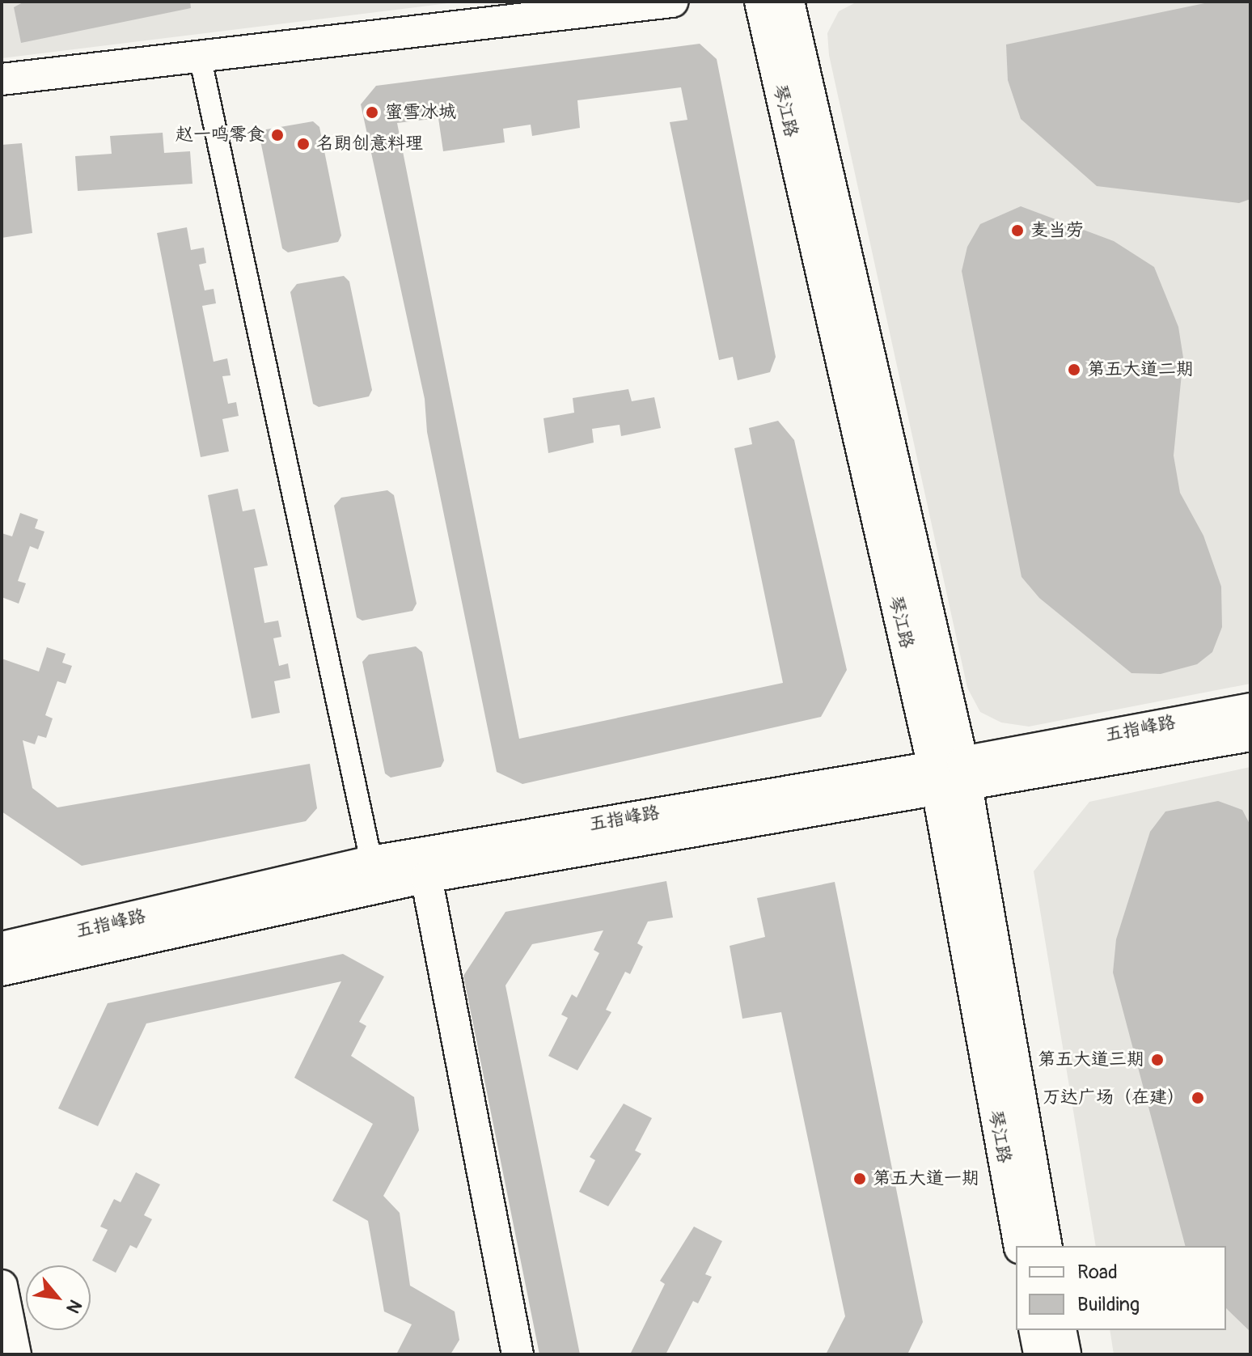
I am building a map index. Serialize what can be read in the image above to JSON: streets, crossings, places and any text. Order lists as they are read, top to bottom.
{
  "streets": {
    "main road": ["琴江路", "五指峰路"]
  },
  "crossings": [
    ["琴江路", "五指峰路"]
  ],
  "places": [
    "蜜雪冰城",
    "赵一鸣零食",
    "名朗创意料理",
    "麦当劳",
    "第五大道二期",
    "第五大道三期",
    "万达广场（在建）",
    "第五大道一期"
  ],
  "legend": ["Road", "Building"],
  "north": "bottom right"
}
